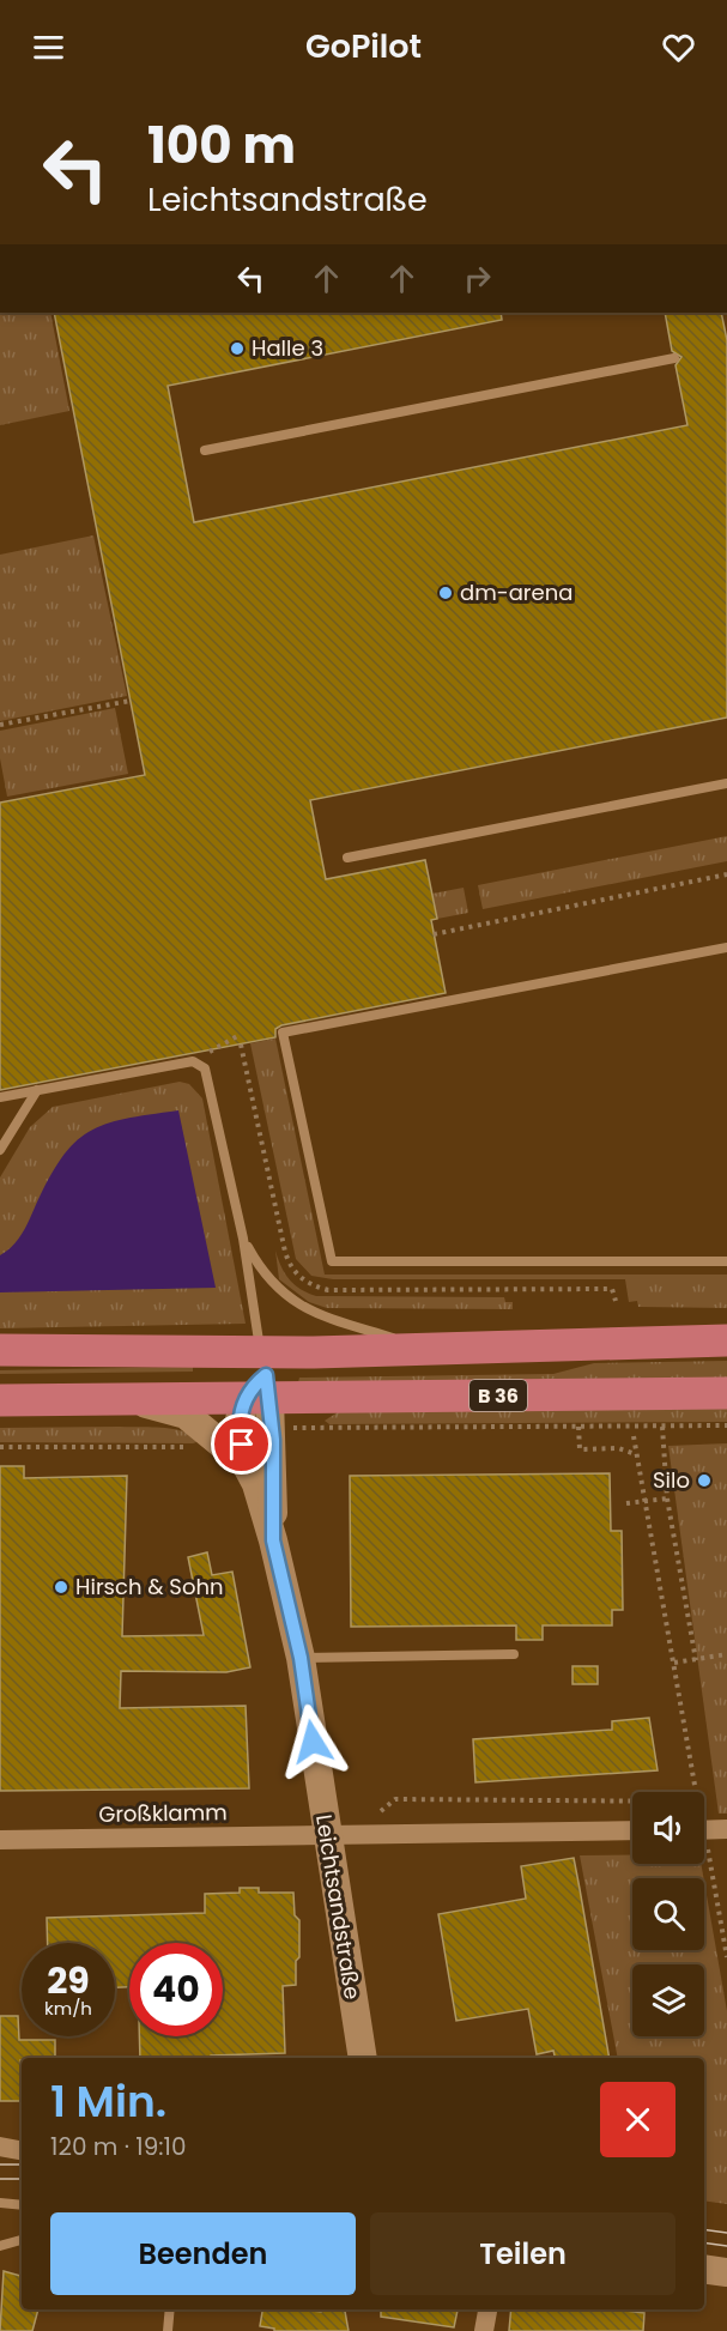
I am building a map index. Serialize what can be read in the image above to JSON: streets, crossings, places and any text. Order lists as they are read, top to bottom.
{
  "streets": {
    "main road": ["B 36"],
    "street": ["Großklamm", "Leichtsandstraße"]
  },
  "crossings": [
    ["B 36", "Leichtsandstraße"],
    ["Großklamm", "Leichtsandstraße"]
  ],
  "places": [
    "Halle 3",
    "dm-arena",
    "Silo",
    "Hirsch & Sohn"
  ],
  "page": {
    "header": "GoPilot",
    "turn": ["100 m", "Leichtsandstraße"],
    "speed": "29 km/h",
    "limit": "40",
    "heading": ["1 Min.", "120 m · 19:10"],
    "buttons": ["Beenden", "Teilen"]
  }
}
